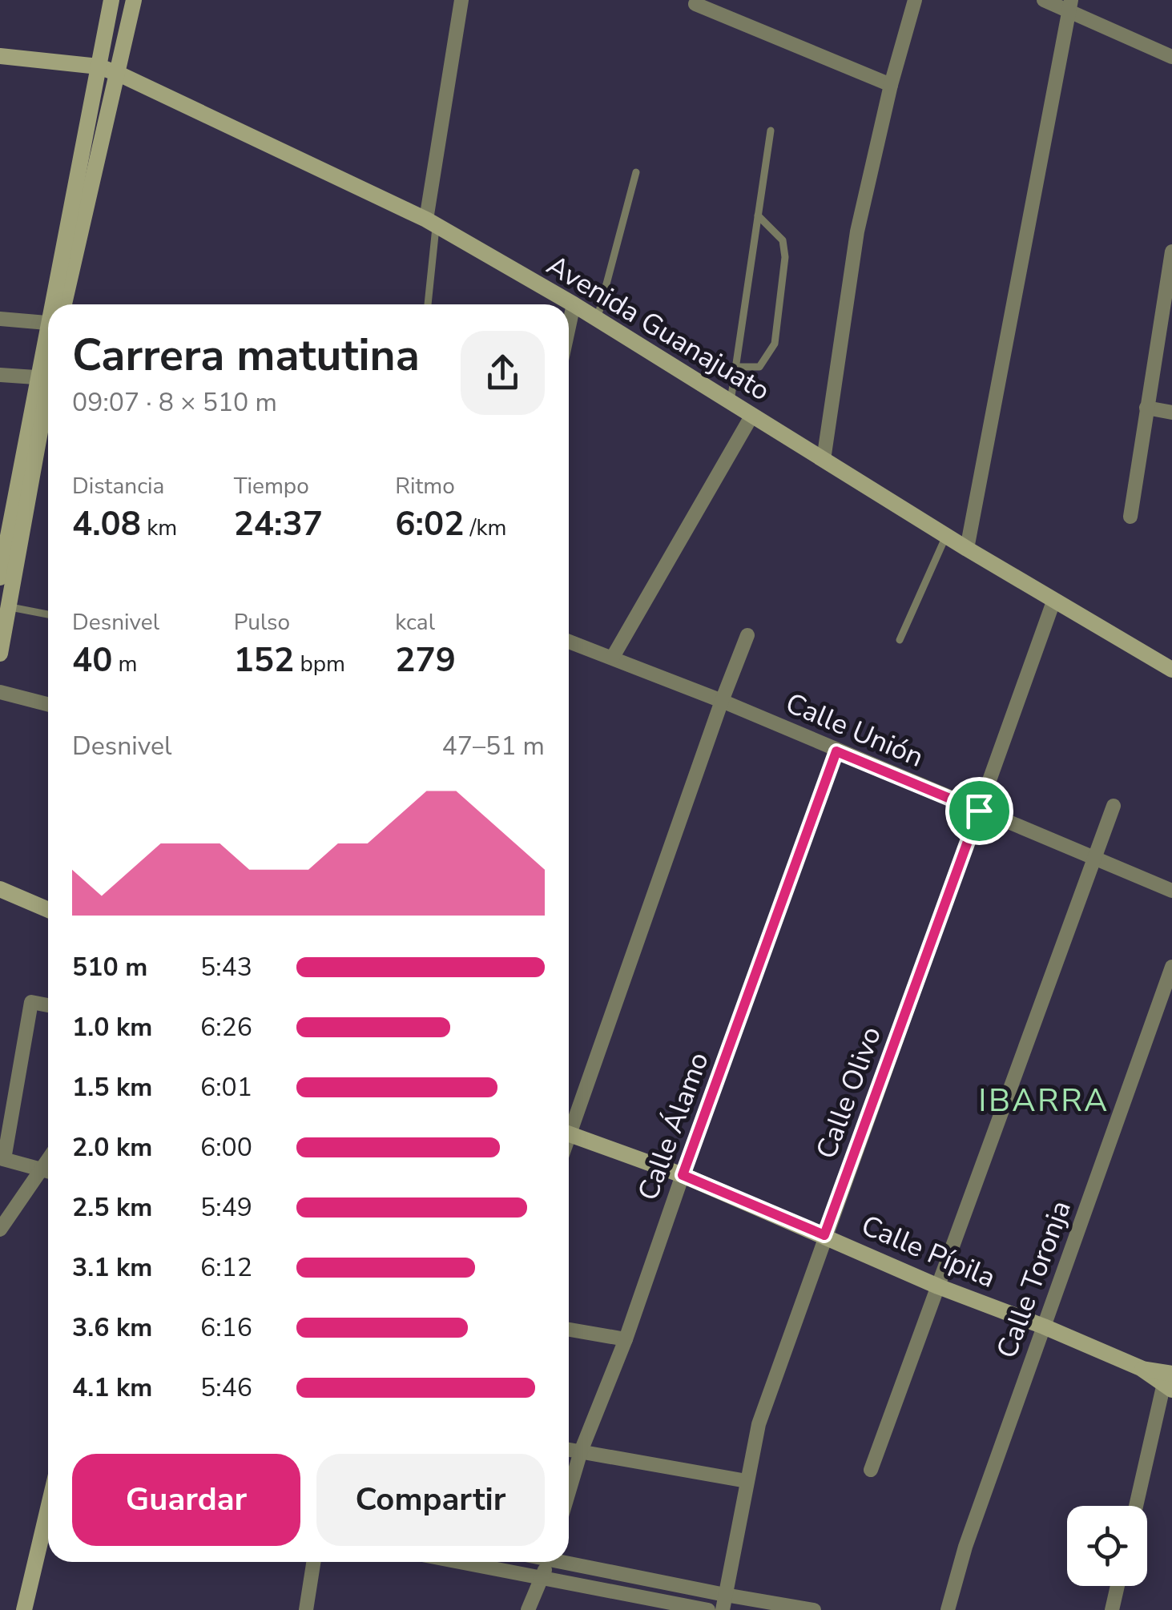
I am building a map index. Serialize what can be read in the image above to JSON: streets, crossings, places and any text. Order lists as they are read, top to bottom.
{
  "streets": {
    "street": [
      "Avenida Guanajuato",
      "Calle Unión",
      "Calle Olivo",
      "Calle Álamo",
      "Calle Pípila",
      "Calle Toronja"
    ]
  },
  "crossings": [
    ["Avenida Guanajuato", "Calle Olivo"],
    ["Calle Unión", "Calle Olivo"],
    ["Calle Unión", "Calle Álamo"],
    ["Calle Olivo", "Calle Pípila"],
    ["Calle Álamo", "Calle Pípila"],
    ["Calle Pípila", "Calle Toronja"]
  ],
  "districts": ["IBARRA"],
  "page": {
    "heading": ["Carrera matutina", "09:07 · 8 × 510 m"],
    "stats": [
      ["Distancia", "4.08 km"],
      ["Tiempo", "24:37"],
      ["Ritmo", "6:02 /km"],
      ["Desnivel", "40 m"],
      ["Pulso", "152 bpm"],
      ["kcal", "279"]
    ],
    "chart": ["Desnivel", "47–51 m"],
    "list": [
      {
        "name": "510 m",
        "note": "5:43"
      },
      {
        "name": "1.0 km",
        "note": "6:26"
      },
      {
        "name": "1.5 km",
        "note": "6:01"
      },
      {
        "name": "2.0 km",
        "note": "6:00"
      },
      {
        "name": "2.5 km",
        "note": "5:49"
      },
      {
        "name": "3.1 km",
        "note": "6:12"
      },
      {
        "name": "3.6 km",
        "note": "6:16"
      },
      {
        "name": "4.1 km",
        "note": "5:46"
      }
    ],
    "buttons": ["Guardar", "Compartir"]
  }
}
